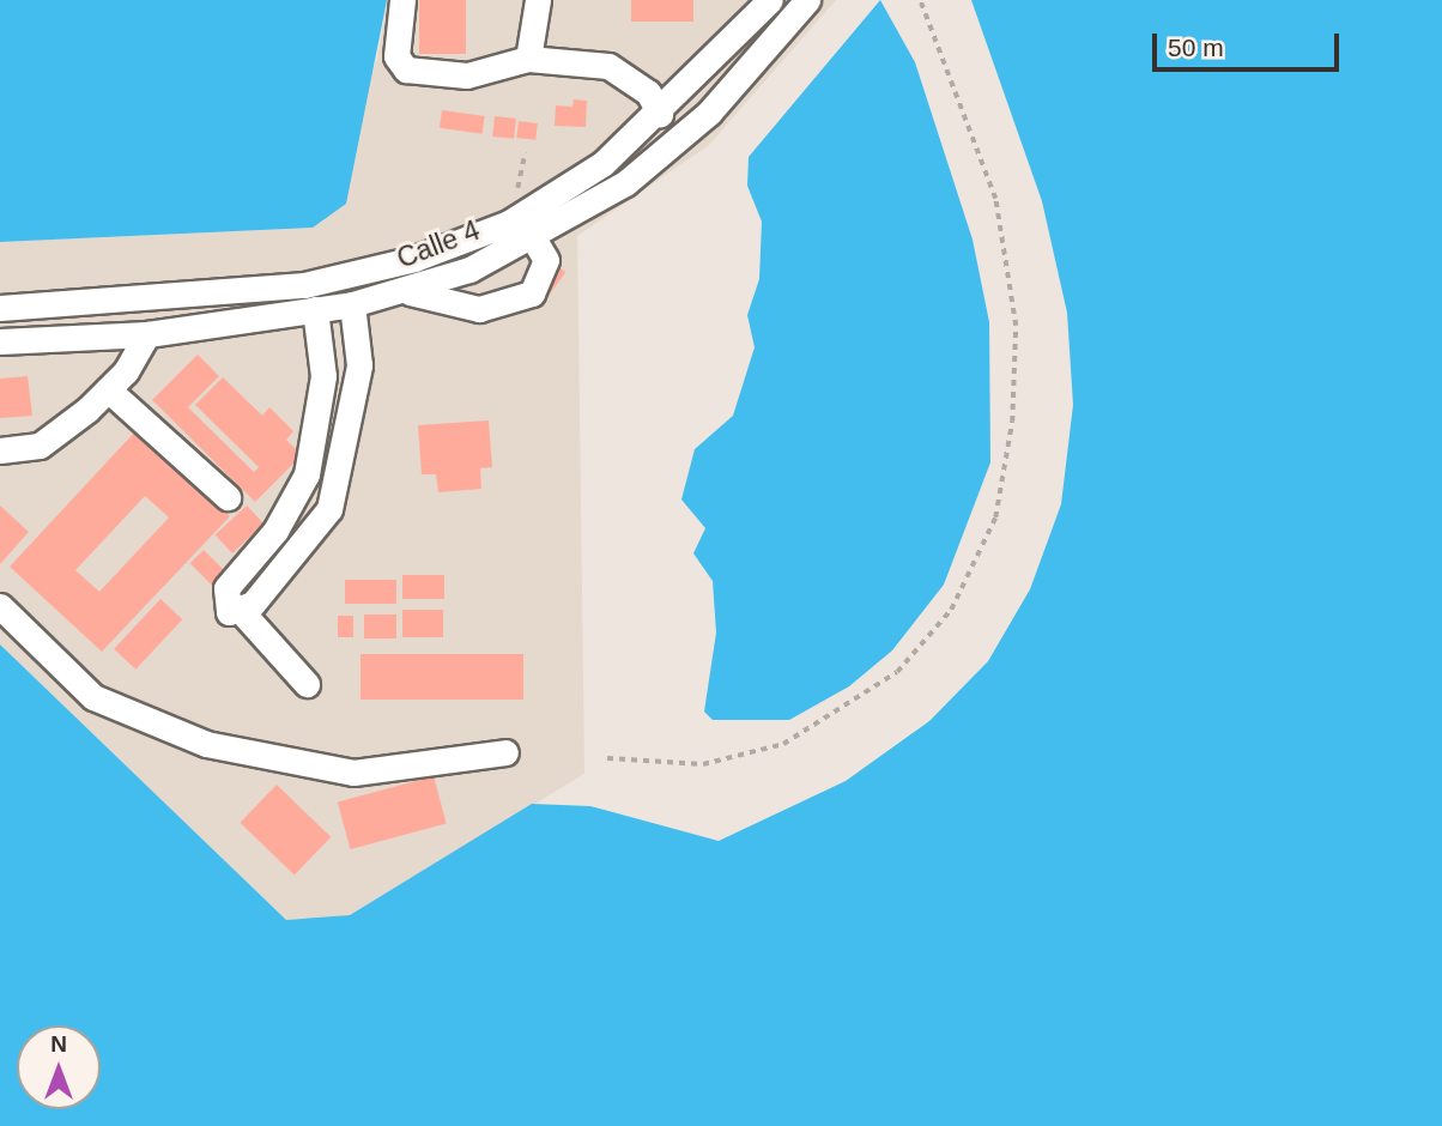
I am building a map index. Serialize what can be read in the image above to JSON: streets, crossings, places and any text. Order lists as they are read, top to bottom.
{
  "streets": {
    "lane": ["Calle 4"]
  },
  "scale_bar": "50 m",
  "north": "top"
}
